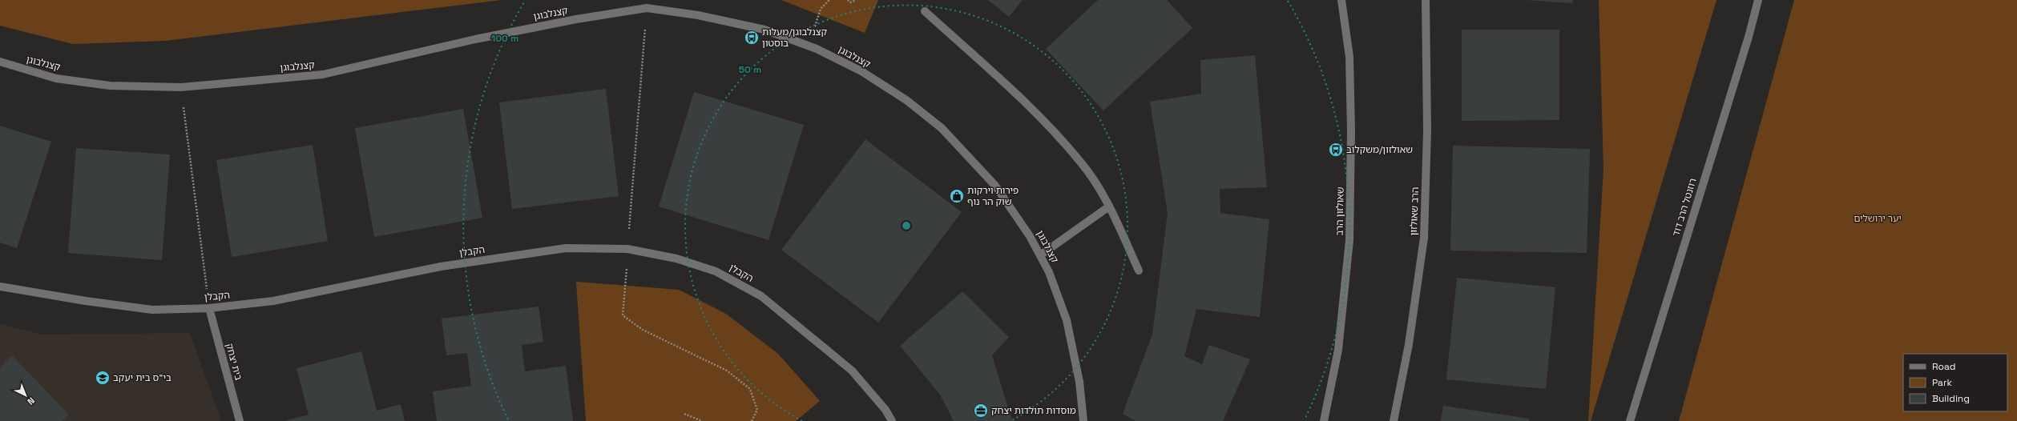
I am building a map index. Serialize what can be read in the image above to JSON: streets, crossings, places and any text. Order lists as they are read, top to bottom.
{
  "streets": {
    "street": [
      "קצנלבוגן",
      "רוזנטל הרב דוד",
      "שאולזון הרב",
      "הרב שאולזון",
      "הקבלן",
      "בית יצחק"
    ]
  },
  "crossings": [
    ["הקבלן", "בית יצחק"]
  ],
  "parks": ["יער ירושלים"],
  "places": {
    "bus stop": ["קצנלבוגן/מעלות בוסטון", "שאולזון/משקלוב"],
    "shop": ["פירות וירקות שוק הר נוף"],
    "school or university": ["בי\"ס בית יעקב"],
    "office": ["מוסדות תולדות יצחק"]
  },
  "legend": ["Road", "Park", "Building"],
  "north": "bottom right",
  "rings": ["100 m", "50 m"]
}
